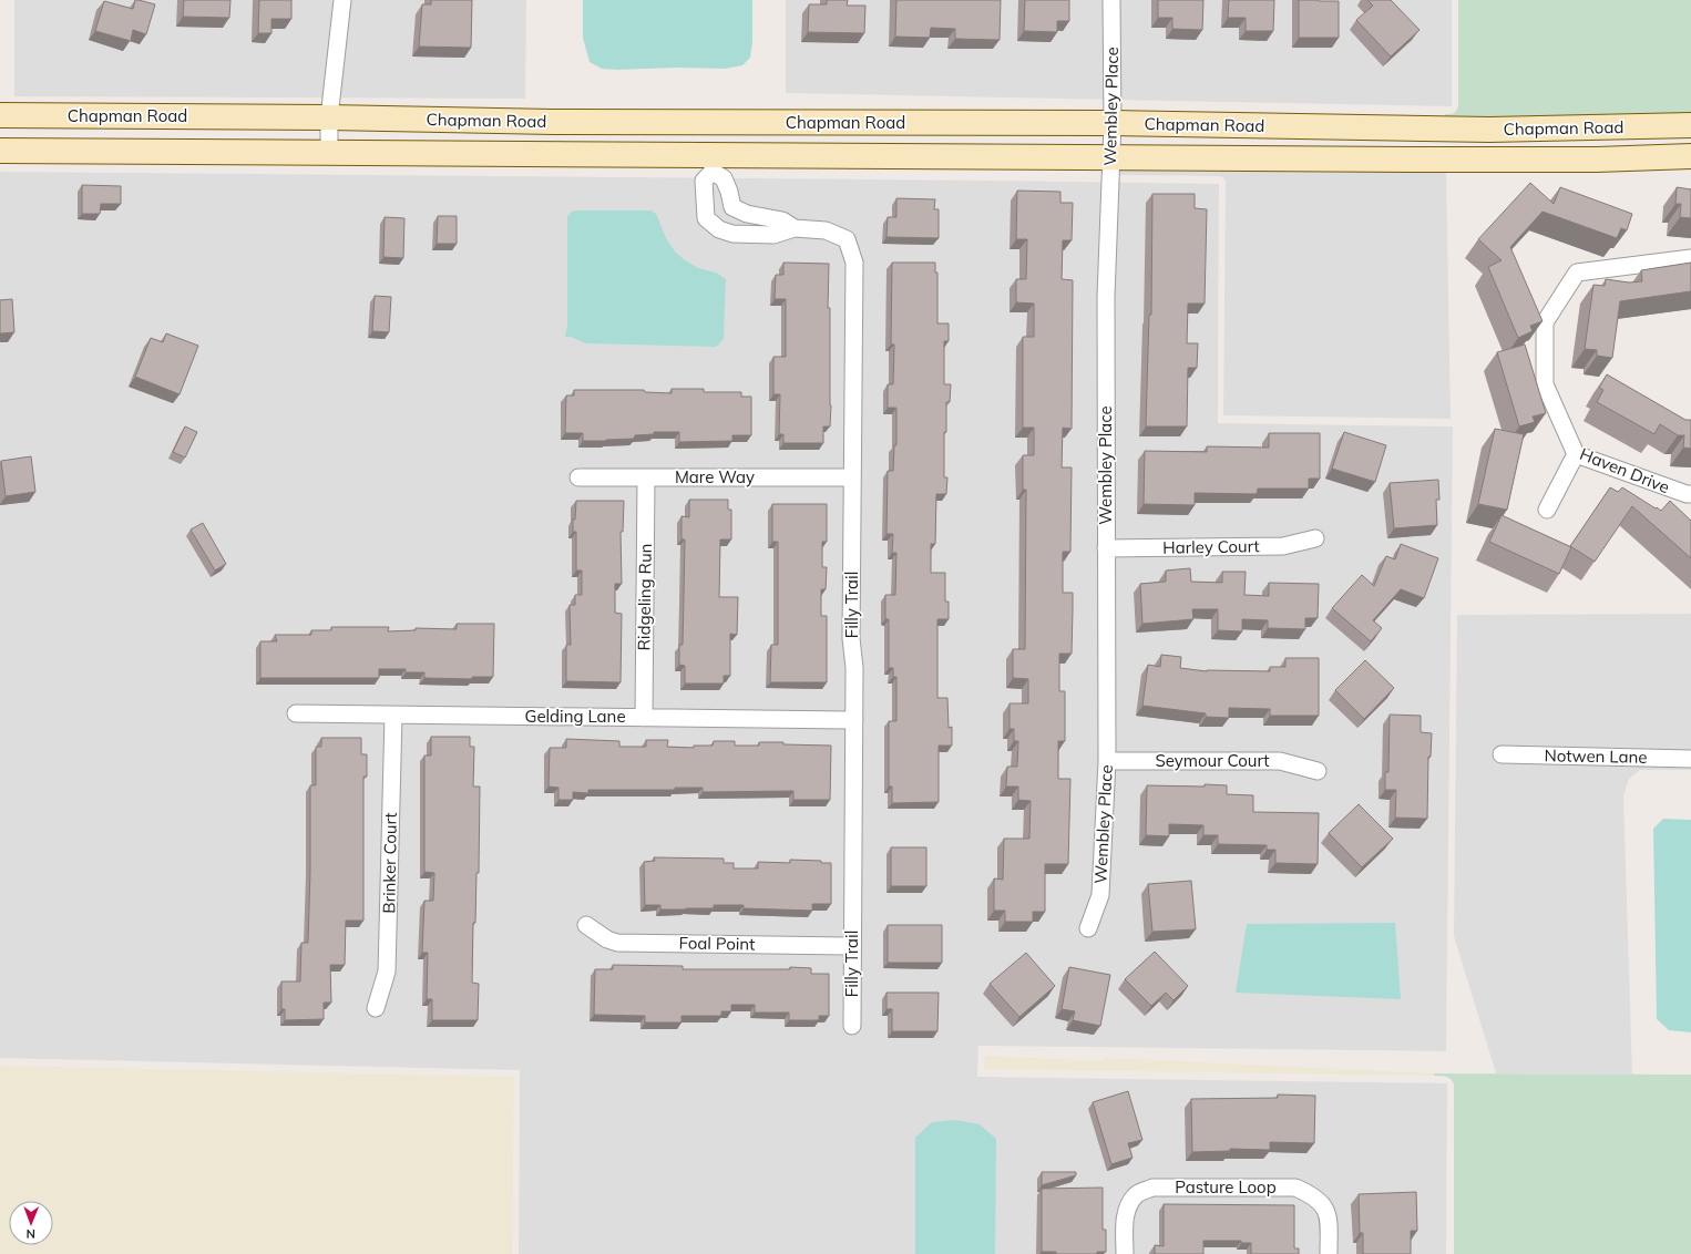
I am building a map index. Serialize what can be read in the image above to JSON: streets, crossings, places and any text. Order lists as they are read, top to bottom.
{
  "streets": {
    "street": [
      "Wembley Place",
      "Chapman Road",
      "Haven Drive",
      "Mare Way",
      "Harley Court",
      "Ridgeling Run",
      "Filly Trail",
      "Gelding Lane",
      "Notwen Lane",
      "Seymour Court",
      "Brinker Court",
      "Foal Point",
      "Pasture Loop"
    ]
  },
  "crossings": [
    ["Wembley Place", "Chapman Road"],
    ["Wembley Place", "Harley Court"],
    ["Wembley Place", "Seymour Court"],
    ["Mare Way", "Ridgeling Run"],
    ["Mare Way", "Filly Trail"],
    ["Ridgeling Run", "Gelding Lane"],
    ["Filly Trail", "Gelding Lane"],
    ["Filly Trail", "Foal Point"],
    ["Gelding Lane", "Brinker Court"]
  ],
  "north": "bottom"
}
